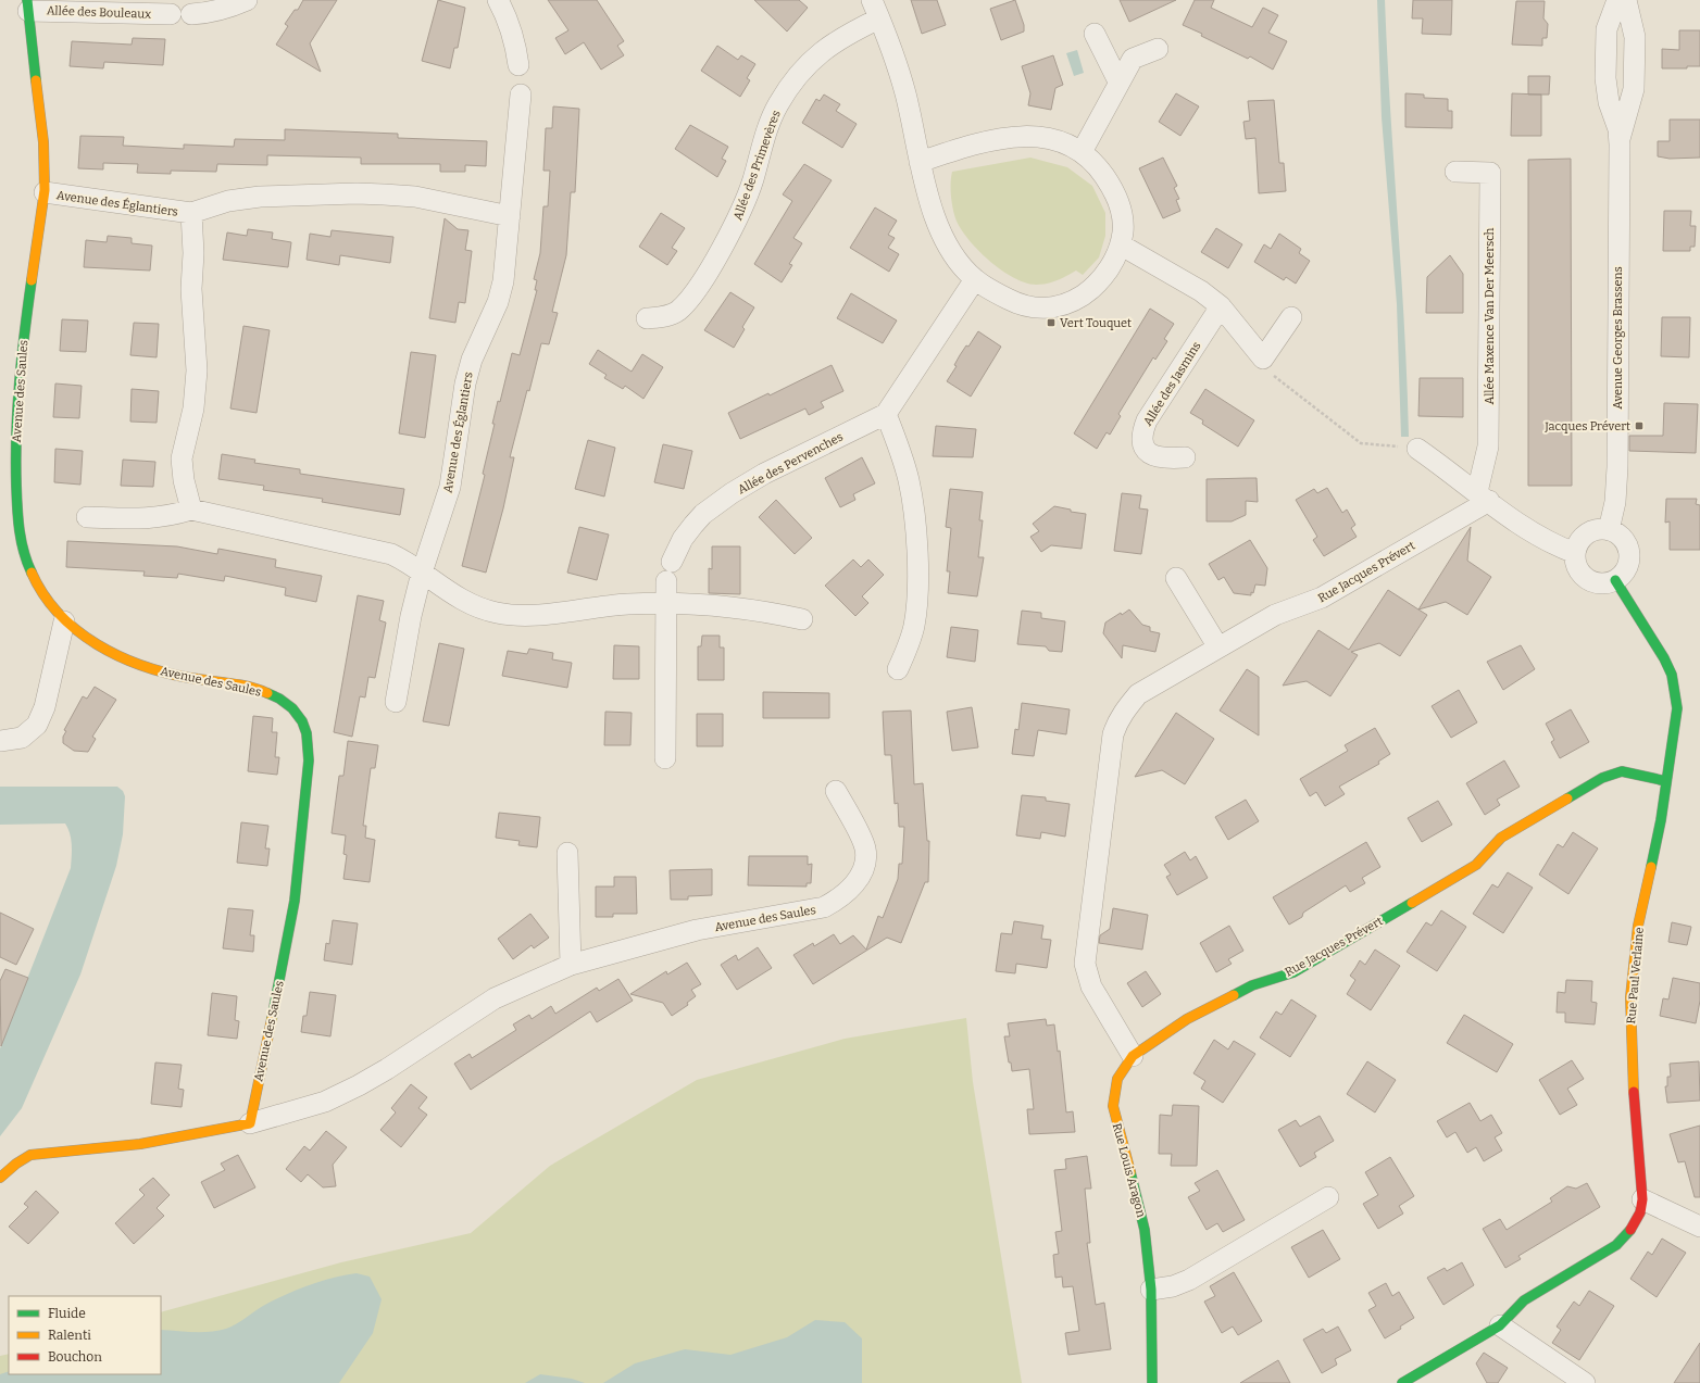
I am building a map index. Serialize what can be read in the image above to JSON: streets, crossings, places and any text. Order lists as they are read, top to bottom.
{
  "streets": {
    "street": [
      "Allée des Bouleaux",
      "Allée des Primevères",
      "Avenue des Églantiers",
      "Allée Maxence Van Der Meersch",
      "Avenue Georges Brassens",
      "Allée des Jasmins",
      "Avenue des Saules",
      "Allée des Pervenches",
      "Rue Jacques Prévert",
      "Rue Paul Verlaine",
      "Rue Louis Aragon"
    ]
  },
  "crossings": [
    ["Allée des Bouleaux", "Avenue des Saules"],
    ["Avenue des Églantiers", "Avenue des Saules"],
    ["Allée Maxence Van Der Meersch", "Rue Jacques Prévert"],
    ["Rue Jacques Prévert", "Rue Paul Verlaine"],
    ["Rue Jacques Prévert", "Rue Louis Aragon"]
  ],
  "places": {
    "transit": ["Vert Touquet", "Jacques Prévert"]
  },
  "legend": ["Fluide", "Ralenti", "Bouchon"]
}
